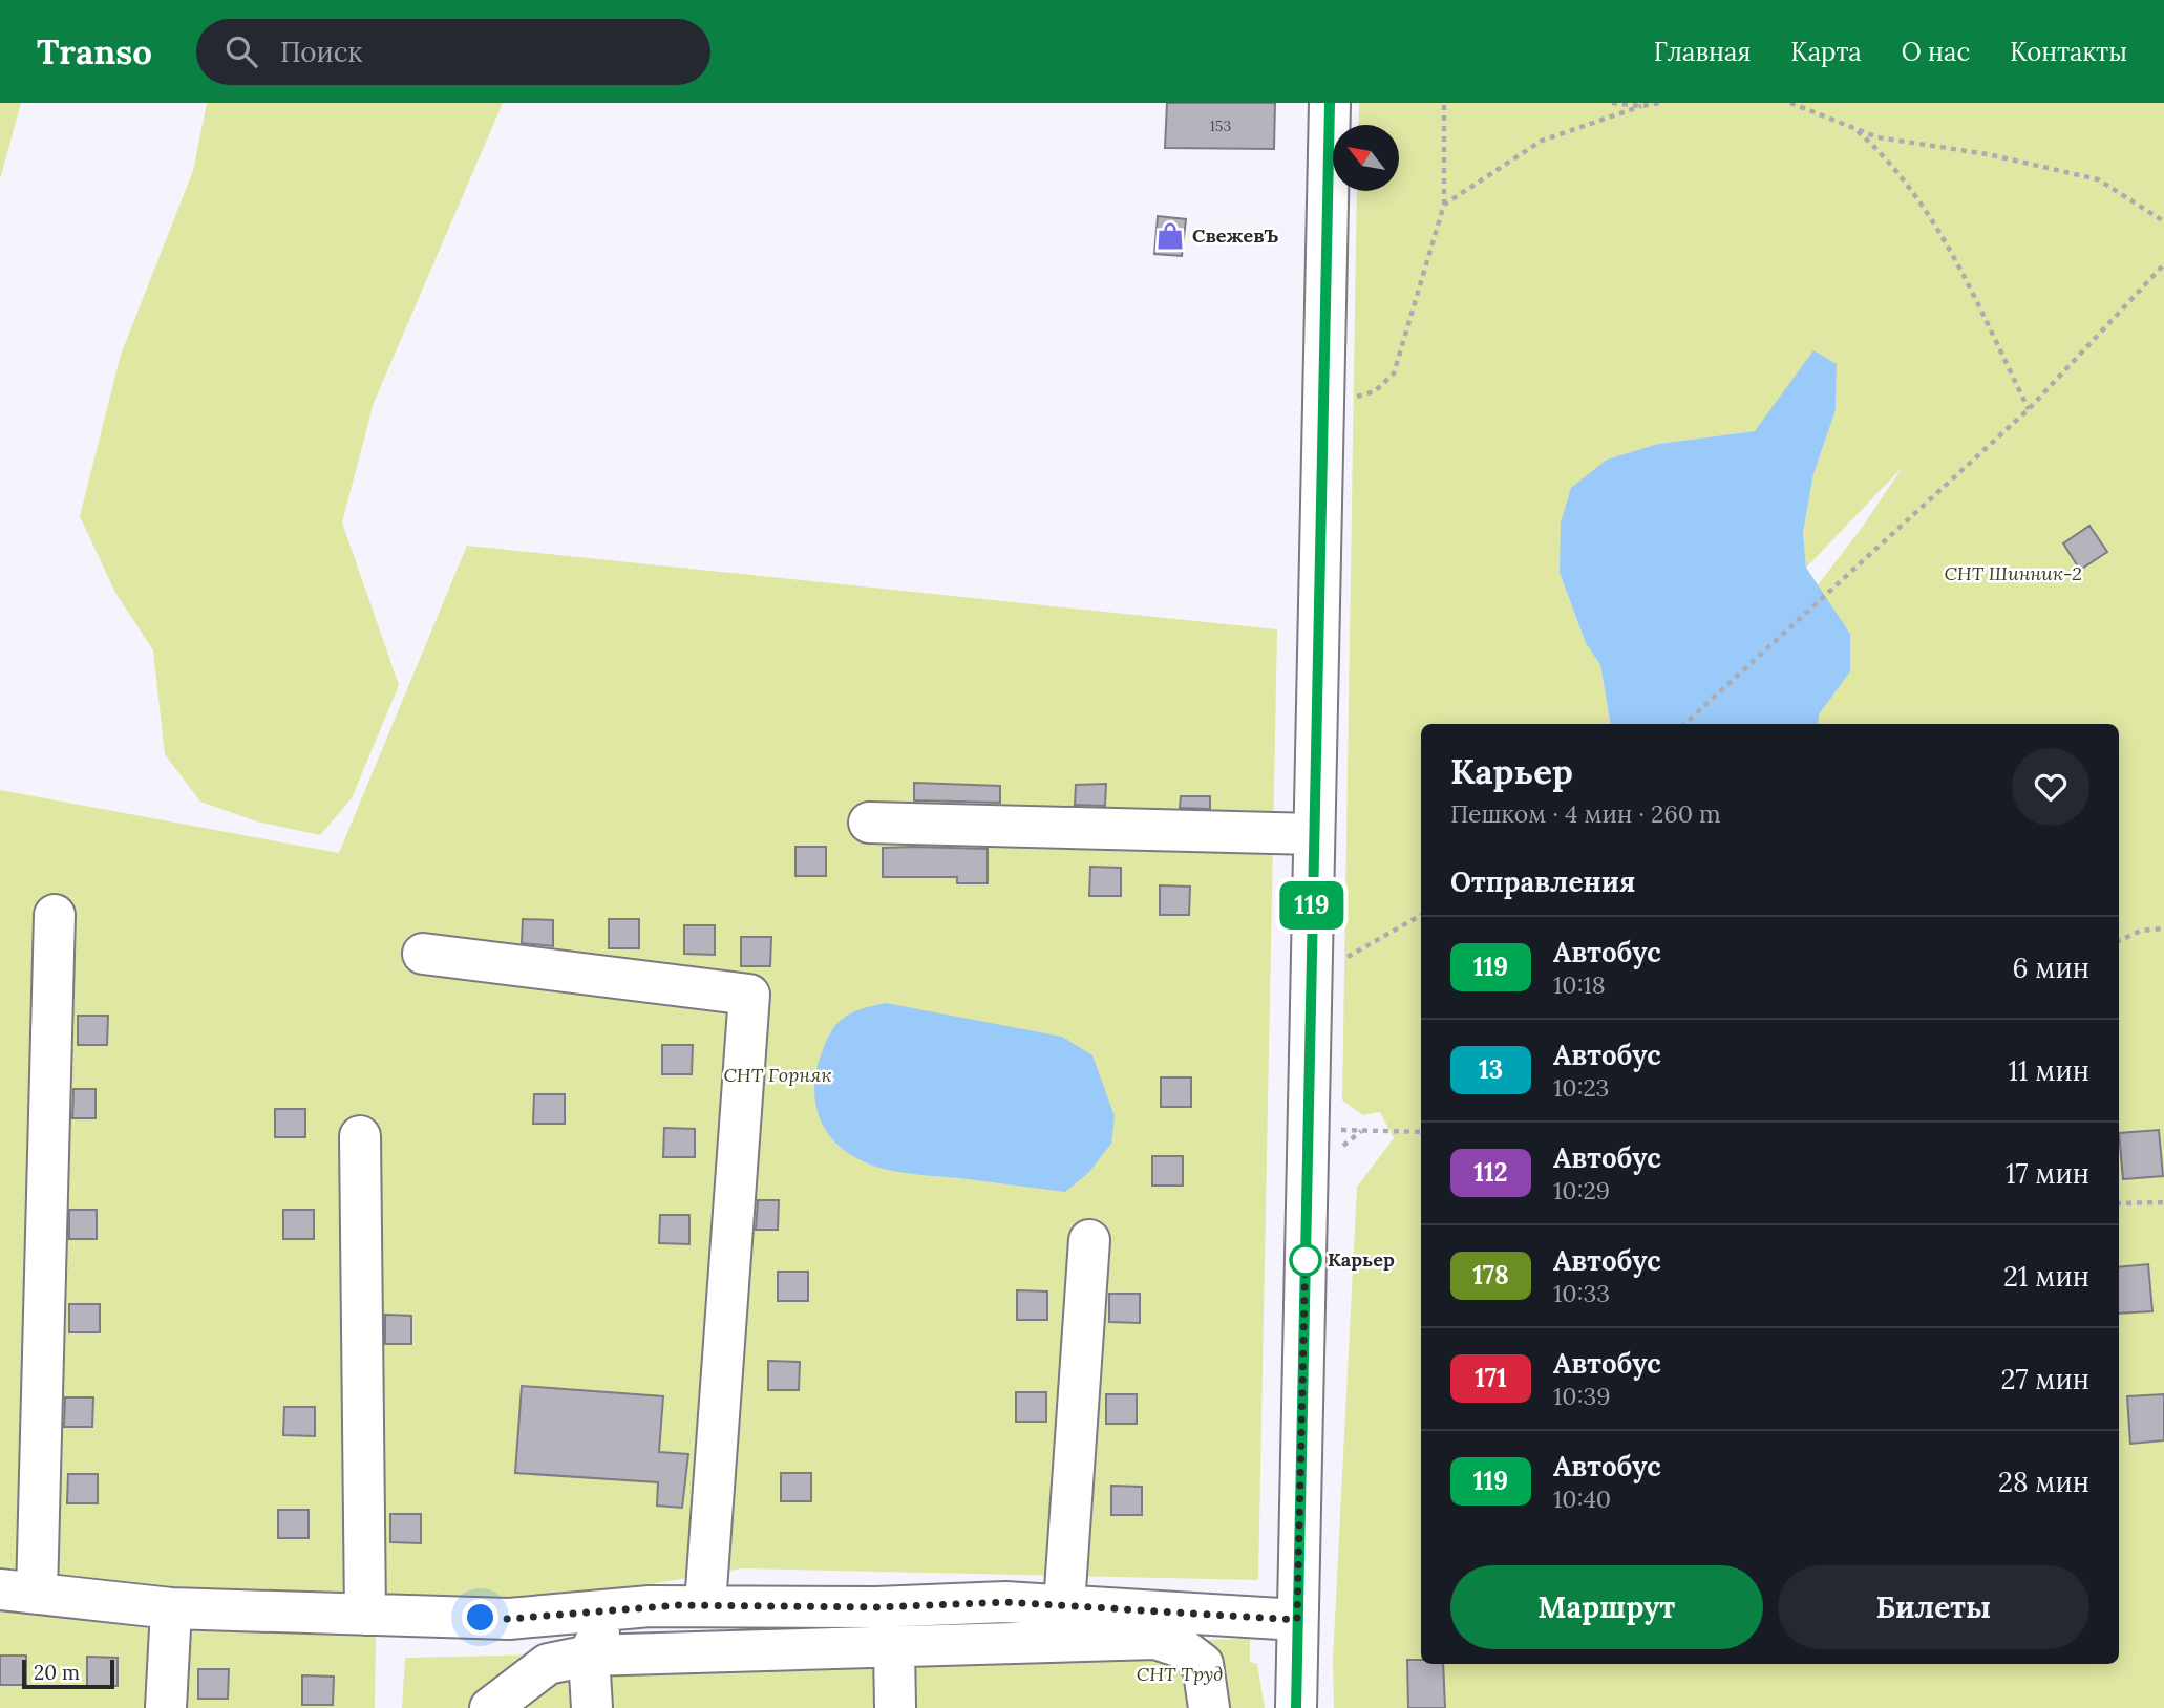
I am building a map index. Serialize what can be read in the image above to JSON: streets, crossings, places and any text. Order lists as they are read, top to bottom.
{
  "parks": ["СНТ Шинник-2", "СНТ Горняк", "СНТ Труд"],
  "places": {
    "shop": ["СвежевЪ"],
    "other": ["Карьер"]
  },
  "lines": ["bus line 119"],
  "house_numbers": ["153"],
  "scale_bar": "20 m",
  "north": "top left",
  "page": {
    "header": "Transo",
    "search": "Поиск",
    "nav": [
      "Главная",
      "Карта",
      "О нас",
      "Контакты"
    ],
    "on_map": "119",
    "heading": [
      ["Карьер", "Пешком · 4 мин · 260 m"],
      "Отправления"
    ],
    "list": [
      {
        "mark": "119",
        "name": "Автобус",
        "note": "10:18",
        "value": "6 мин"
      },
      {
        "mark": "13",
        "name": "Автобус",
        "note": "10:23",
        "value": "11 мин"
      },
      {
        "mark": "112",
        "name": "Автобус",
        "note": "10:29",
        "value": "17 мин"
      },
      {
        "mark": "178",
        "name": "Автобус",
        "note": "10:33",
        "value": "21 мин"
      },
      {
        "mark": "171",
        "name": "Автобус",
        "note": "10:39",
        "value": "27 мин"
      },
      {
        "mark": "119",
        "name": "Автобус",
        "note": "10:40",
        "value": "28 мин"
      }
    ],
    "buttons": ["Маршрут", "Билеты"],
    "scale": "20 m"
  }
}
